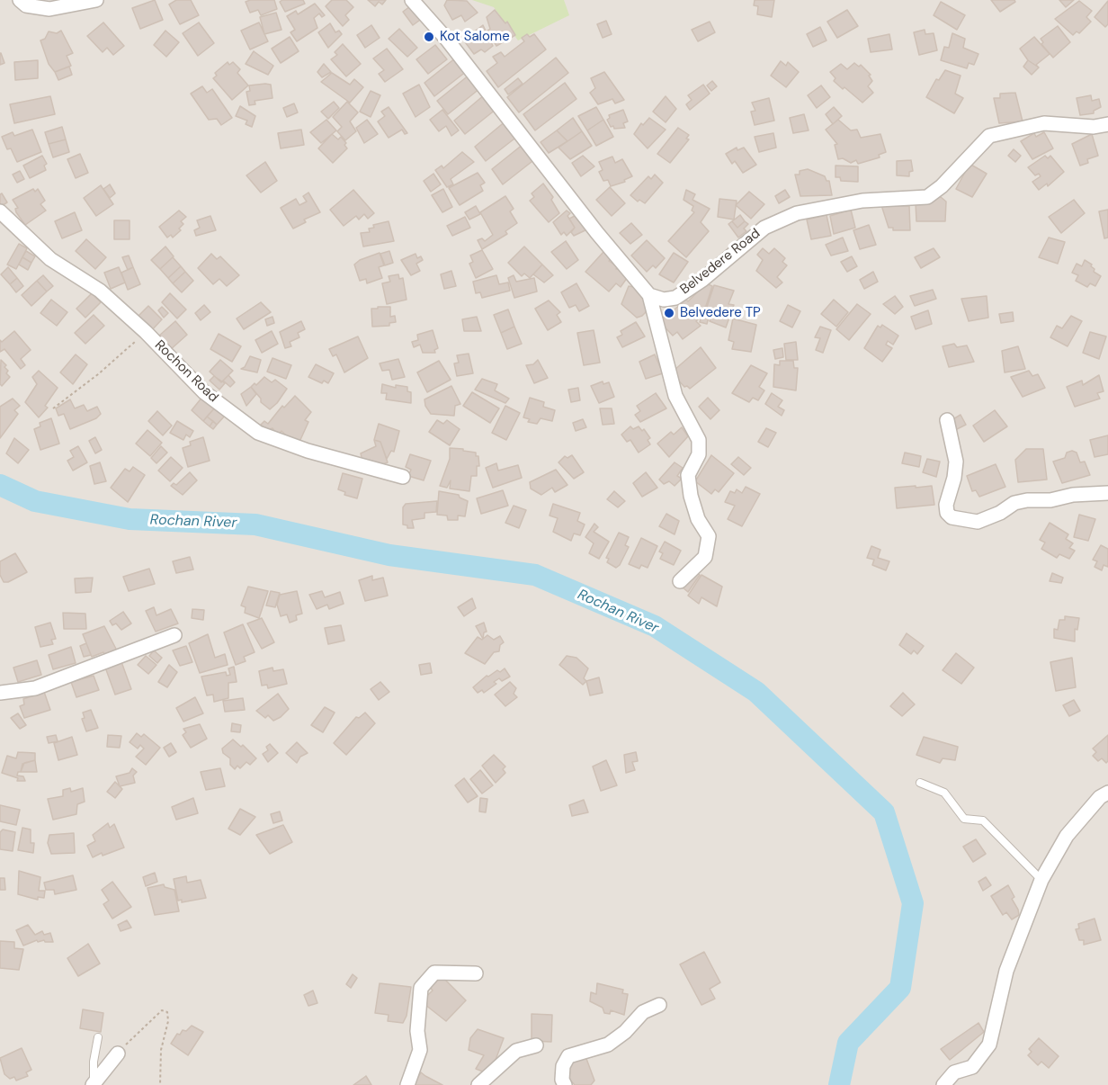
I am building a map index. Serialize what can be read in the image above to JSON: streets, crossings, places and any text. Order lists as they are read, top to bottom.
{
  "streets": {
    "street": ["Belvedere Road", "Rochon Road"]
  },
  "water": ["Rochan River"],
  "places": ["Kot Salome", "Belvedere TP"]
}
